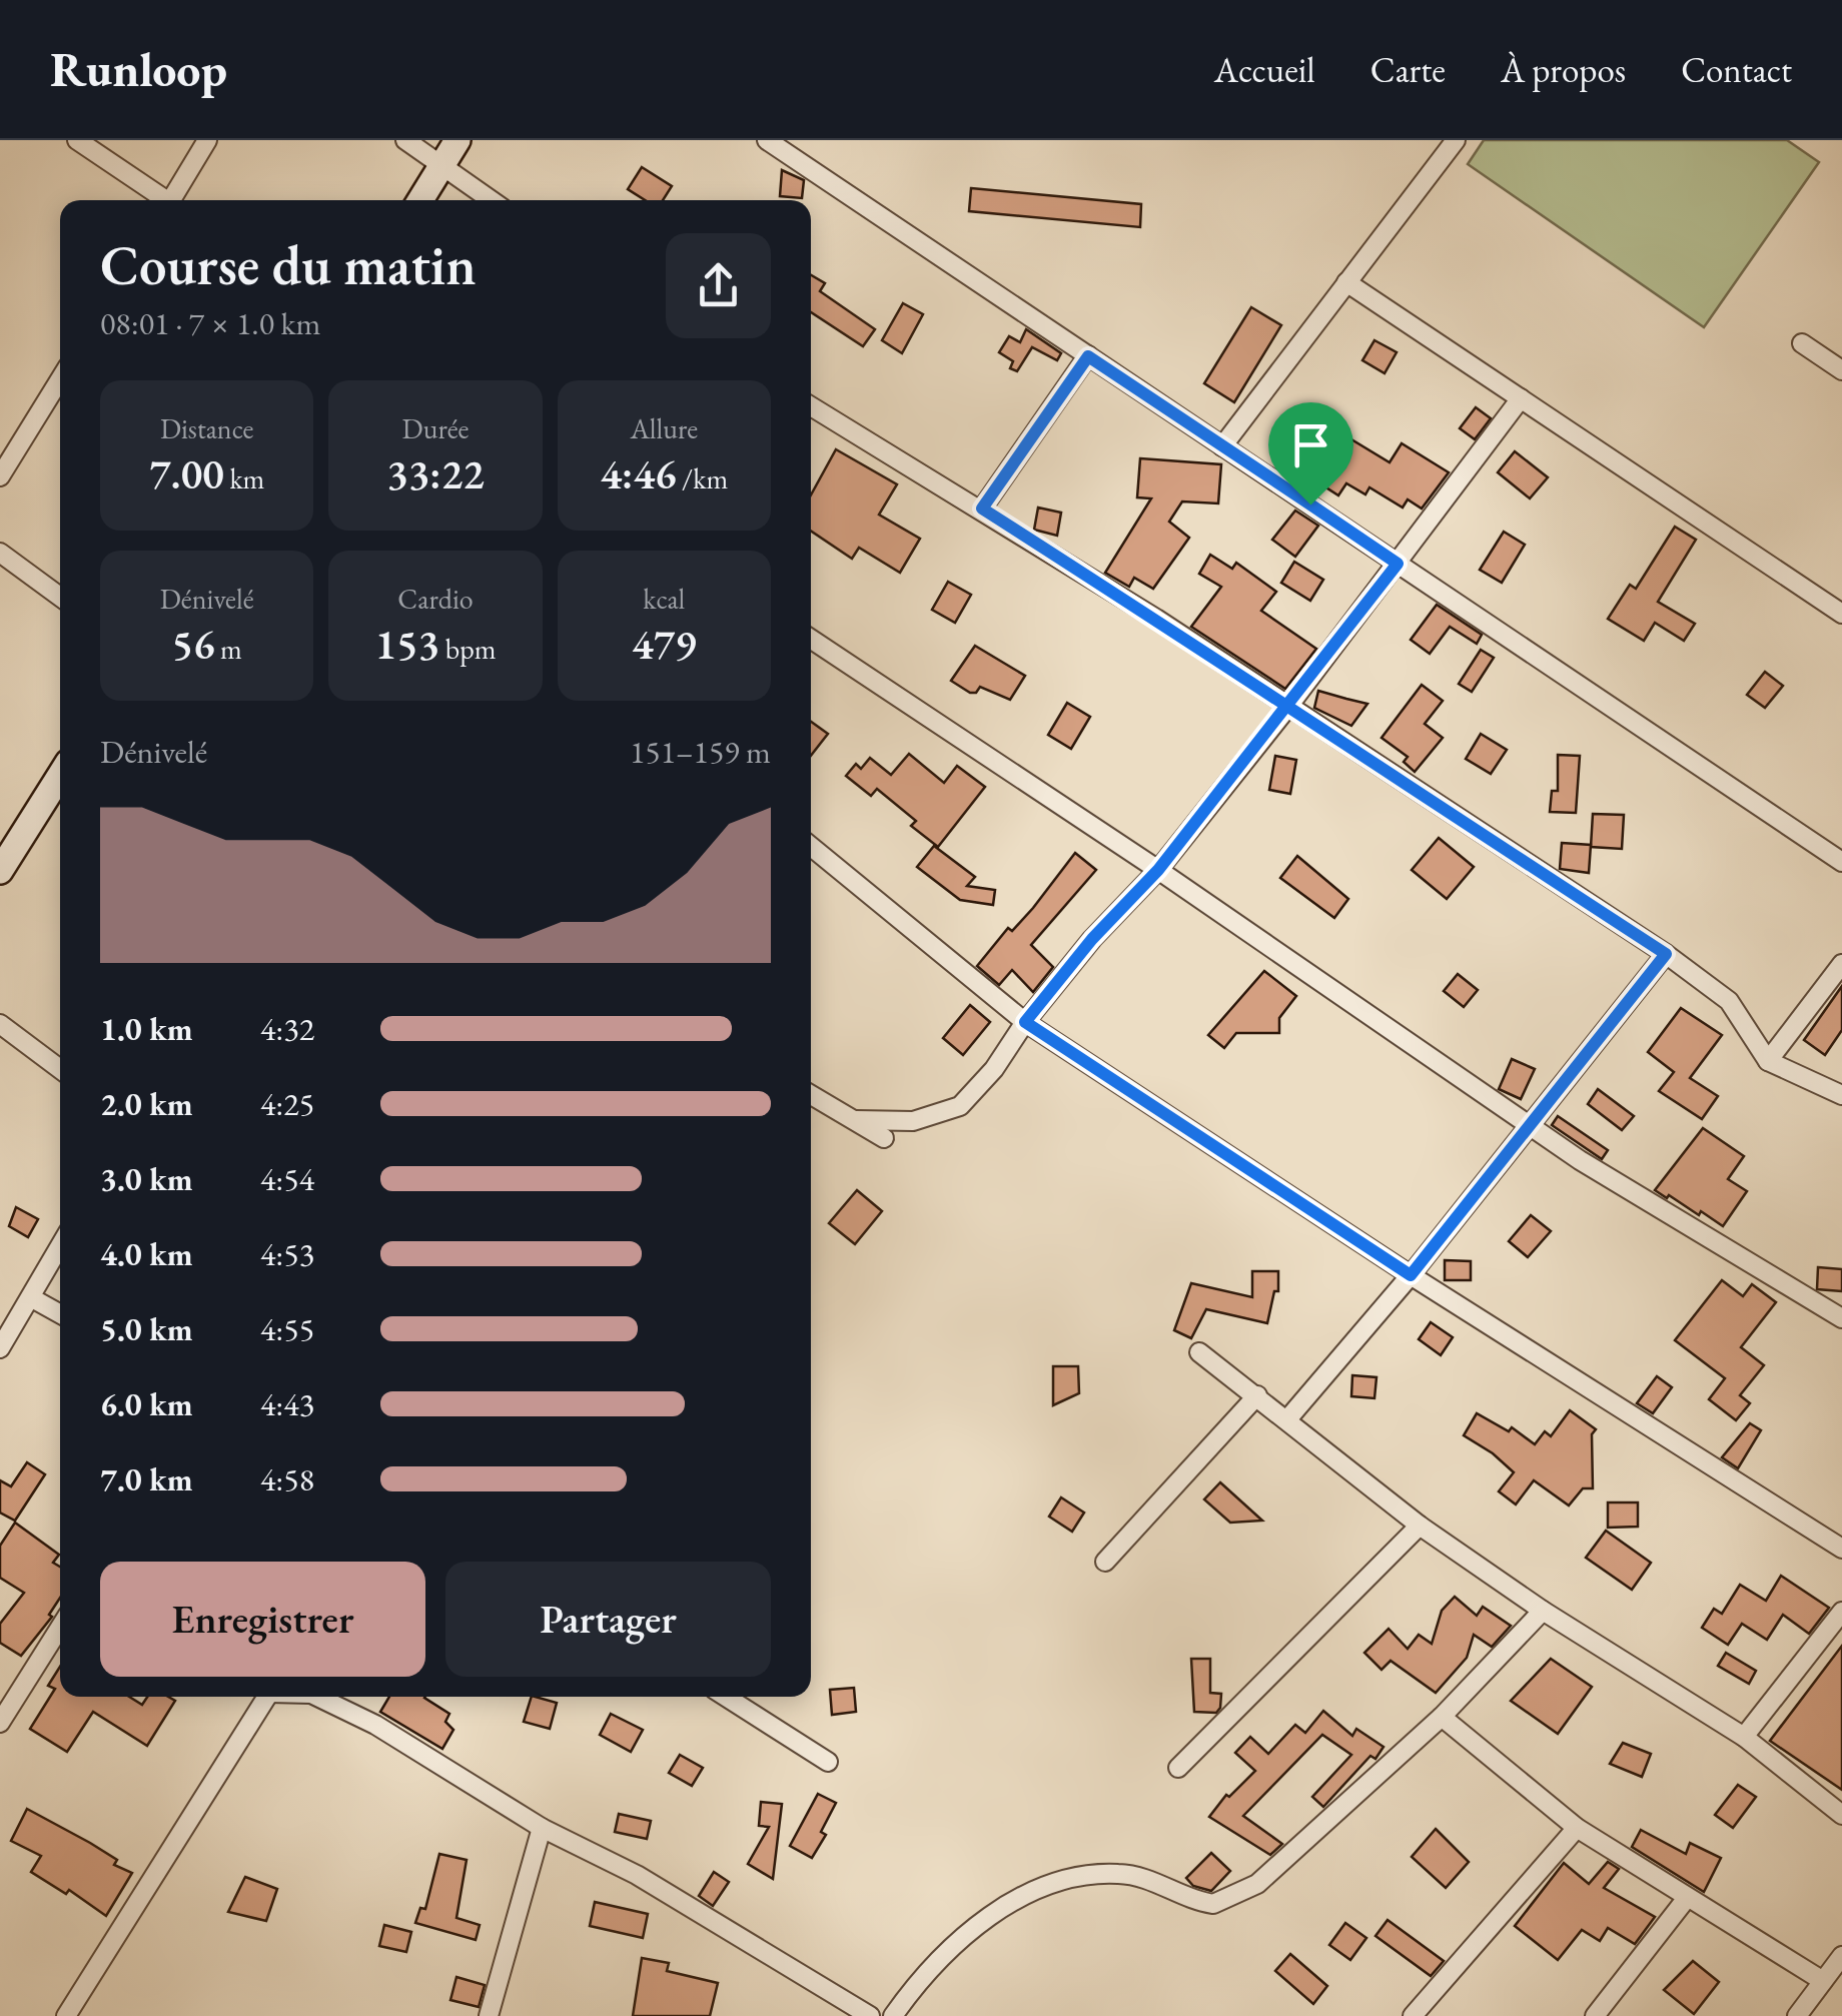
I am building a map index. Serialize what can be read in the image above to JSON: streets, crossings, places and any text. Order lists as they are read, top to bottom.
{
  "page": {
    "header": "Runloop",
    "nav": [
      "Accueil",
      "Carte",
      "À propos",
      "Contact"
    ],
    "heading": ["Course du matin", "08:01 · 7 × 1.0 km"],
    "stats": [
      ["Distance", "7.00 km"],
      ["Durée", "33:22"],
      ["Allure", "4:46 /km"],
      ["Dénivelé", "56 m"],
      ["Cardio", "153 bpm"],
      ["kcal", "479"]
    ],
    "chart": ["Dénivelé", "151–159 m"],
    "list": [
      {
        "name": "1.0 km",
        "note": "4:32"
      },
      {
        "name": "2.0 km",
        "note": "4:25"
      },
      {
        "name": "3.0 km",
        "note": "4:54"
      },
      {
        "name": "4.0 km",
        "note": "4:53"
      },
      {
        "name": "5.0 km",
        "note": "4:55"
      },
      {
        "name": "6.0 km",
        "note": "4:43"
      },
      {
        "name": "7.0 km",
        "note": "4:58"
      }
    ],
    "buttons": ["Enregistrer", "Partager"]
  }
}
